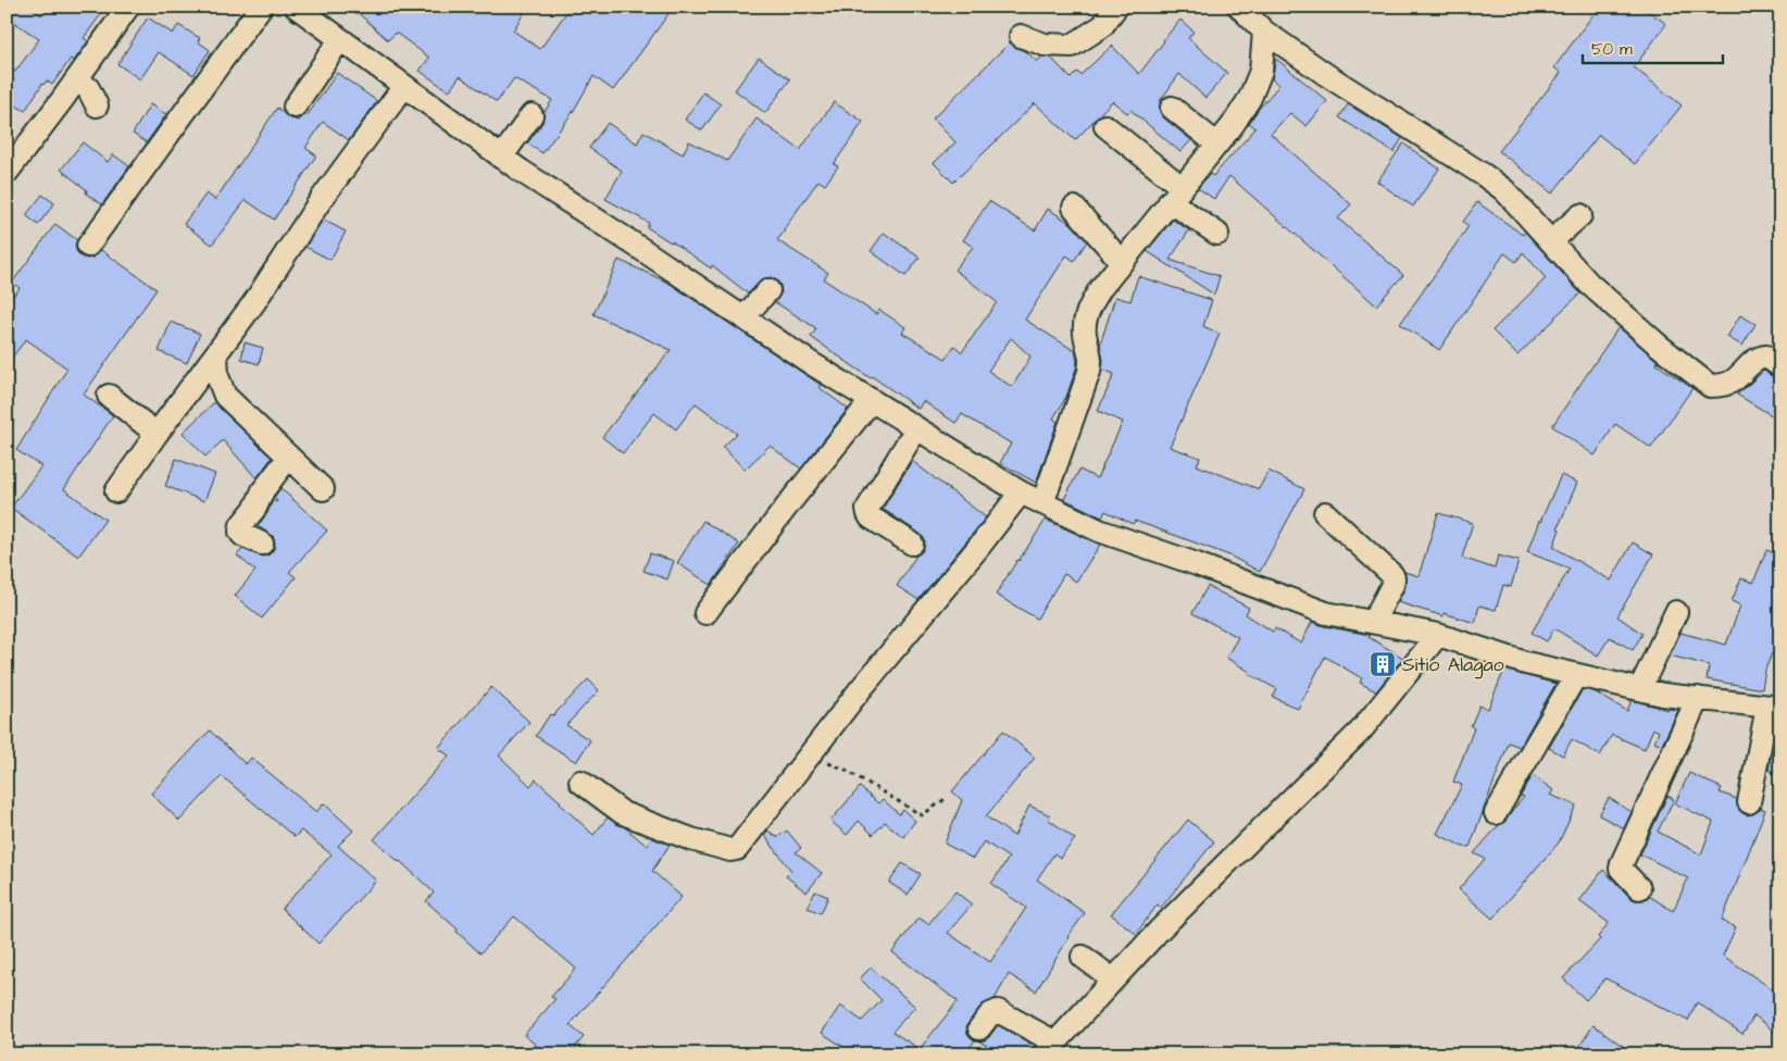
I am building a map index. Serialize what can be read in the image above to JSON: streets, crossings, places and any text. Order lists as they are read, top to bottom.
{
  "places": {
    "building": ["Sitio Alagao"]
  },
  "scale_bar": "50 m"
}
